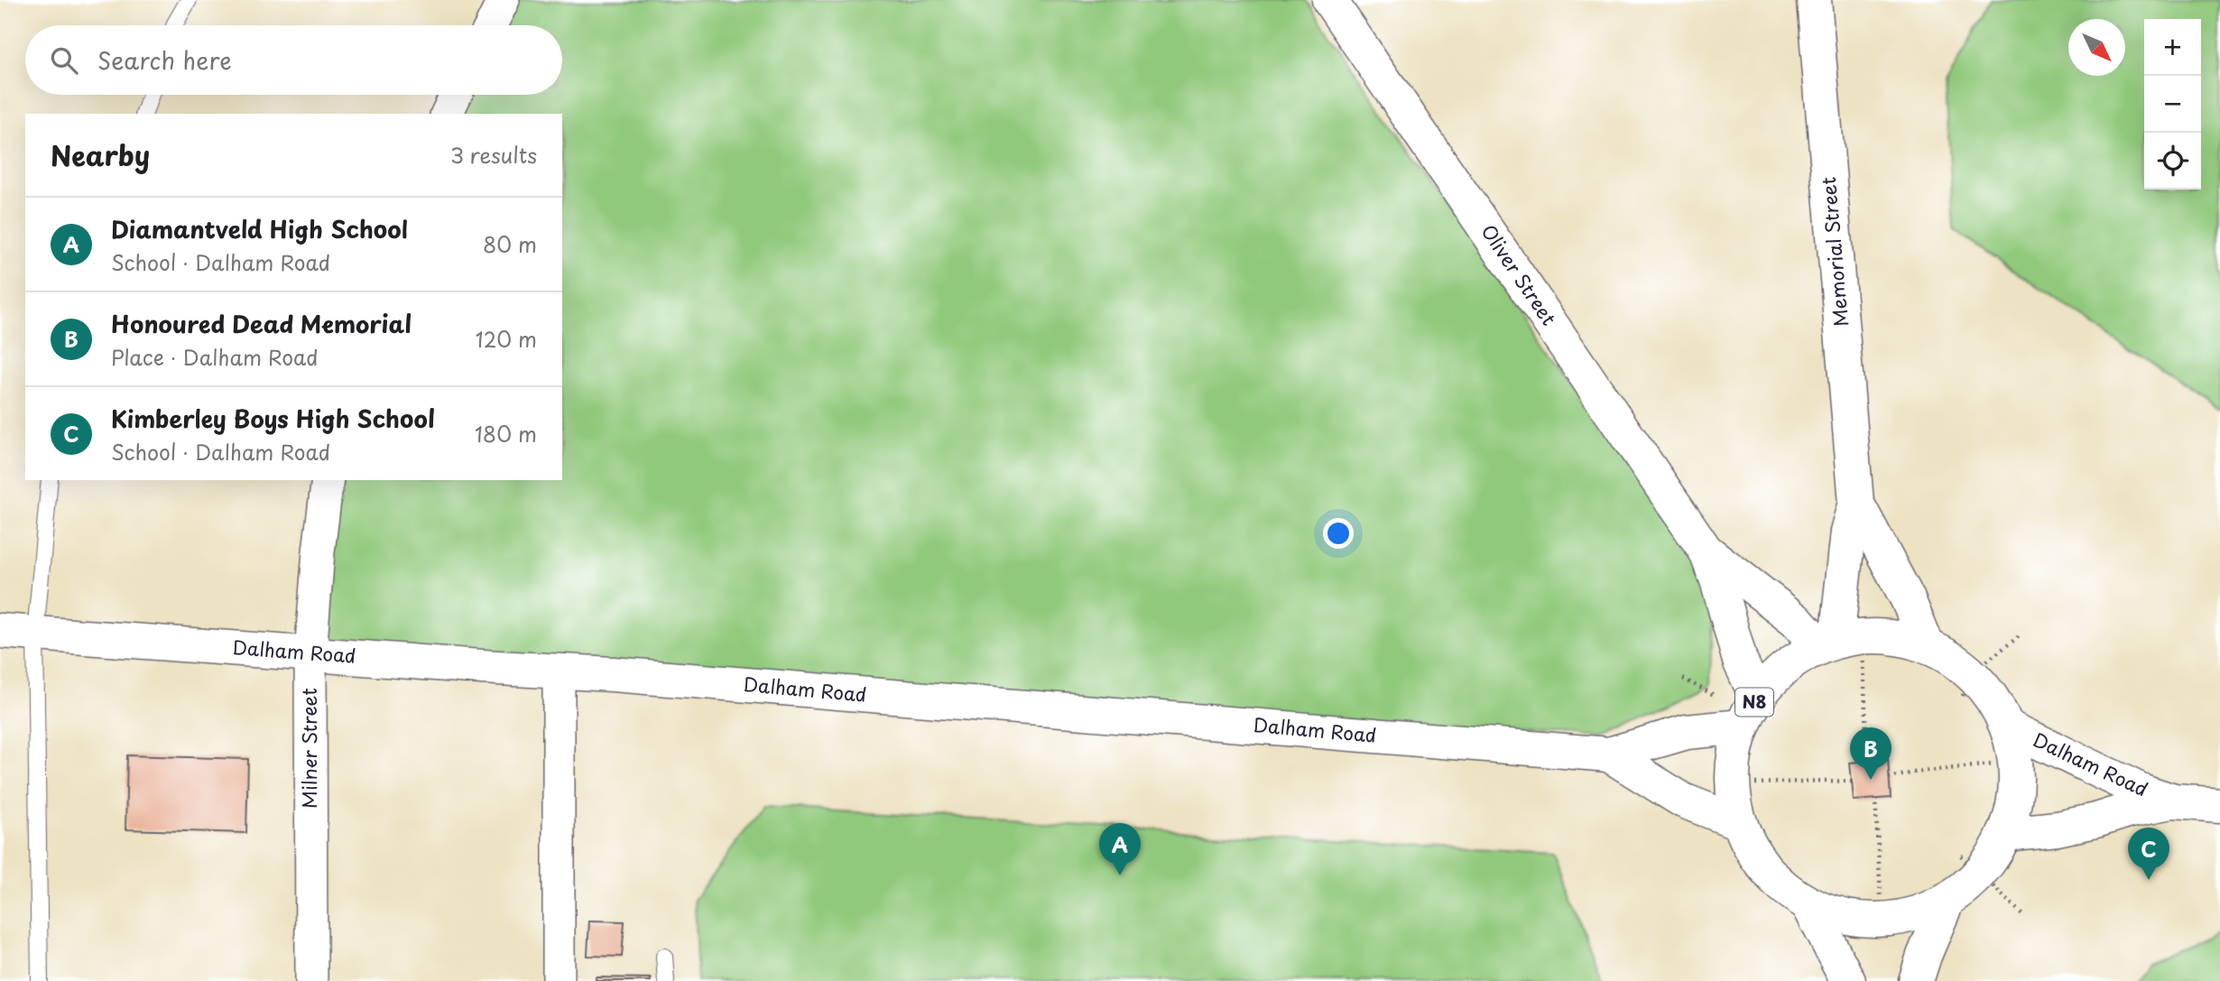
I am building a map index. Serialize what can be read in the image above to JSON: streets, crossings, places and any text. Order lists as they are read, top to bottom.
{
  "streets": {
    "main road": [
      "Memorial Street",
      "Oliver Street",
      "Dalham Road",
      "N8"
    ],
    "street": ["Milner Street"]
  },
  "crossings": [
    ["Memorial Street", "Oliver Street"],
    ["Memorial Street", "N8"],
    ["Oliver Street", "Dalham Road"],
    ["Oliver Street", "N8"],
    ["Dalham Road", "N8"],
    ["Dalham Road", "Milner Street"]
  ],
  "north": "bottom right",
  "page": {
    "map_buttons": ["+", "−"],
    "search": "Search here",
    "heading": ["Nearby", "3 results"],
    "list": [
      {
        "mark": "A",
        "name": "Diamantveld High School",
        "note": "School · Dalham Road",
        "value": "80 m"
      },
      {
        "mark": "B",
        "name": "Honoured Dead Memorial",
        "note": "Place · Dalham Road",
        "value": "120 m"
      },
      {
        "mark": "C",
        "name": "Kimberley Boys High School",
        "note": "School · Dalham Road",
        "value": "180 m"
      }
    ],
    "pins": ["B", "A", "C"]
  }
}
